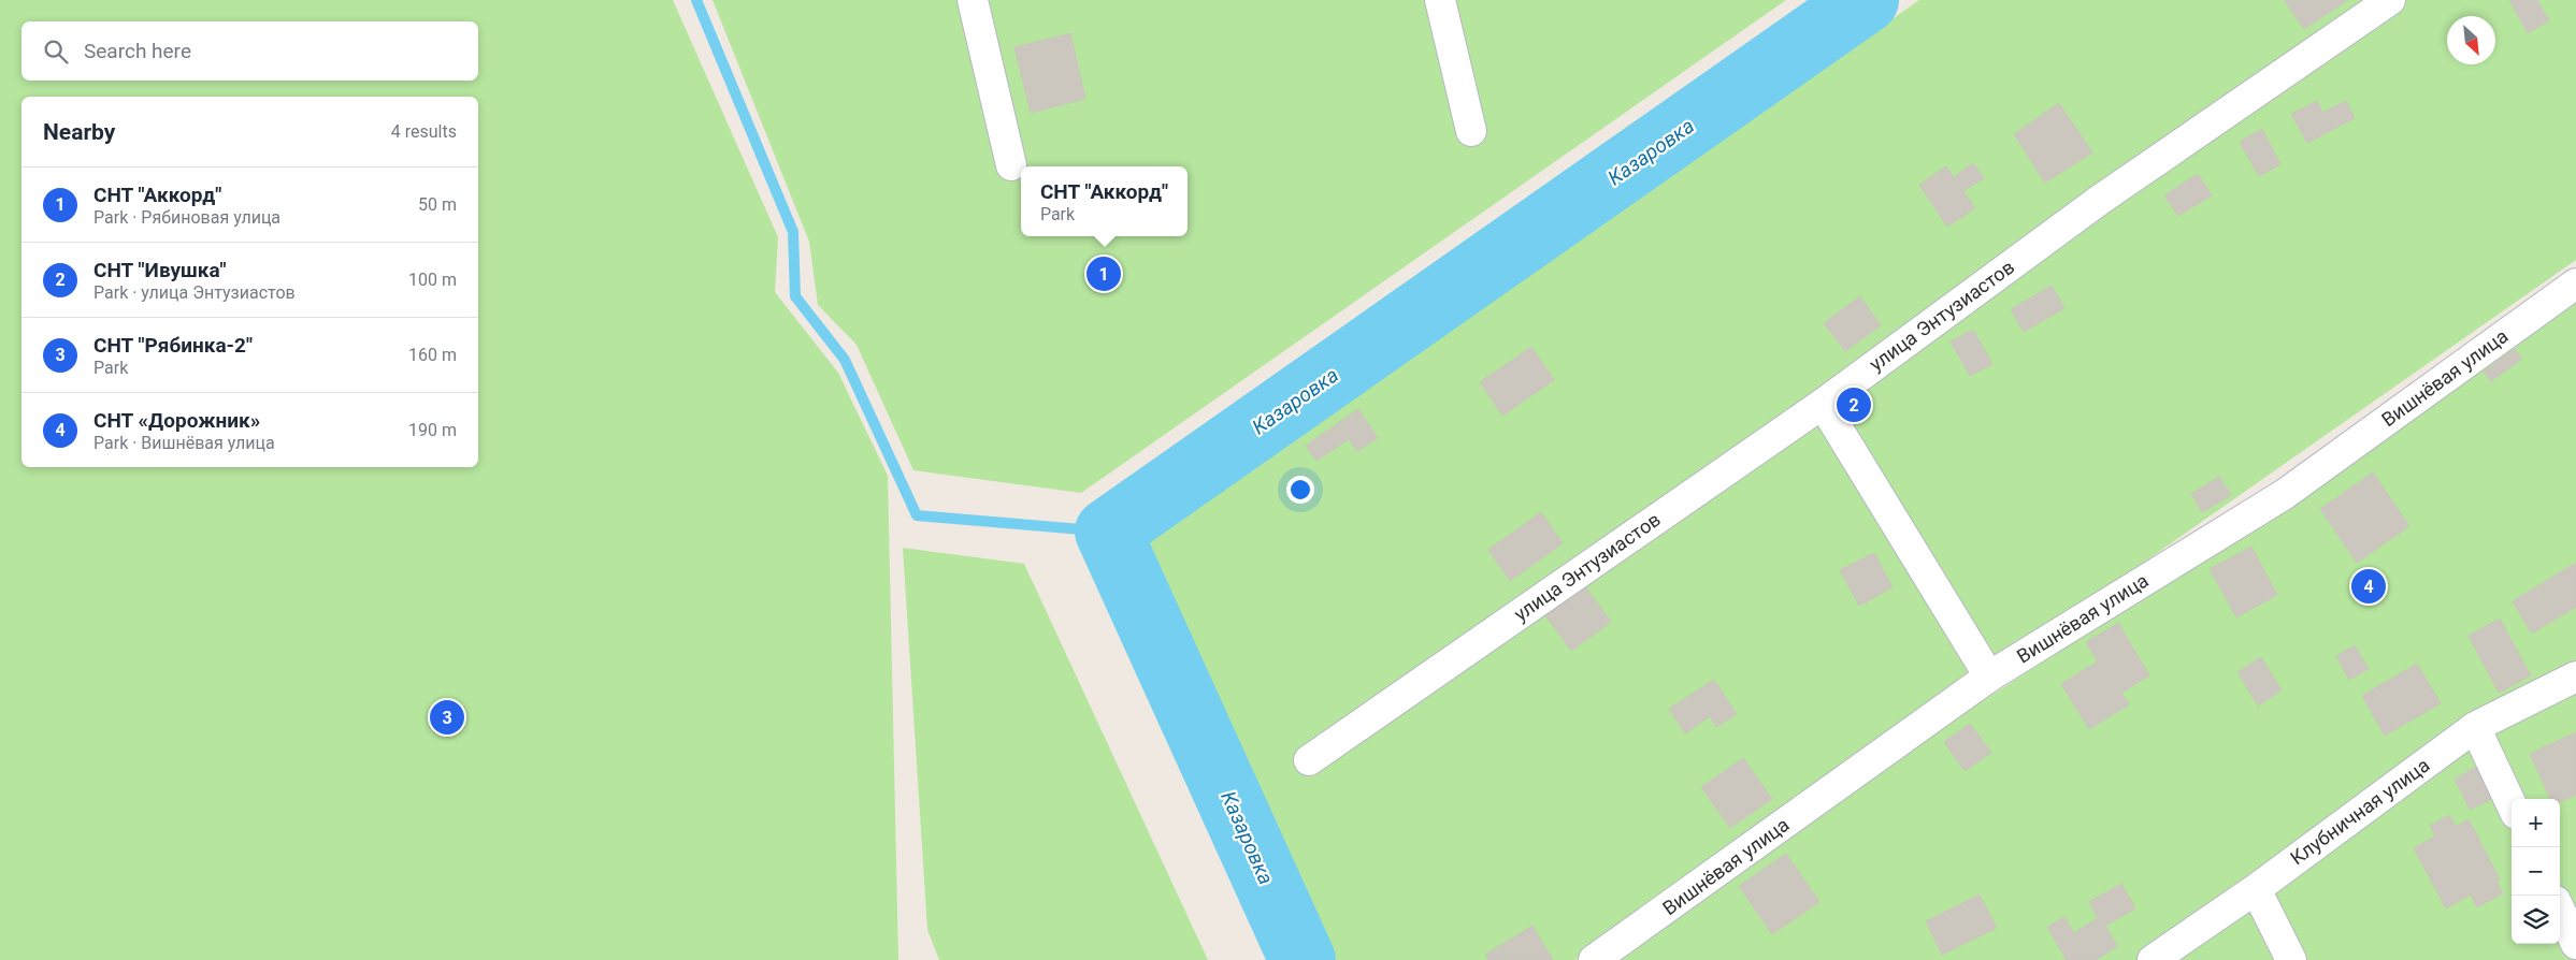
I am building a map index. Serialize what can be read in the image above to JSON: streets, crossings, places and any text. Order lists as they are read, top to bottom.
{
  "streets": {
    "street": ["улица Энтузиастов", "Вишнёвая улица", "Клубничная улица"]
  },
  "water": ["Казаровка"],
  "north": "bottom right",
  "page": {
    "search": "Search here",
    "heading": ["Nearby", "4 results"],
    "popup": ["СНТ \"Аккорд\"", "Park"],
    "list": [
      {
        "mark": "1",
        "name": "СНТ \"Аккорд\"",
        "note": "Park · Рябиновая улица",
        "value": "50 m"
      },
      {
        "mark": "2",
        "name": "СНТ \"Ивушка\"",
        "note": "Park · улица Энтузиастов",
        "value": "100 m"
      },
      {
        "mark": "3",
        "name": "СНТ \"Рябинка-2\"",
        "note": "Park",
        "value": "160 m"
      },
      {
        "mark": "4",
        "name": "СНТ «Дорожник»",
        "note": "Park · Вишнёвая улица",
        "value": "190 m"
      }
    ],
    "pins": [
      "1",
      "2",
      "4",
      "3"
    ],
    "map_buttons": ["+", "−"]
  }
}
